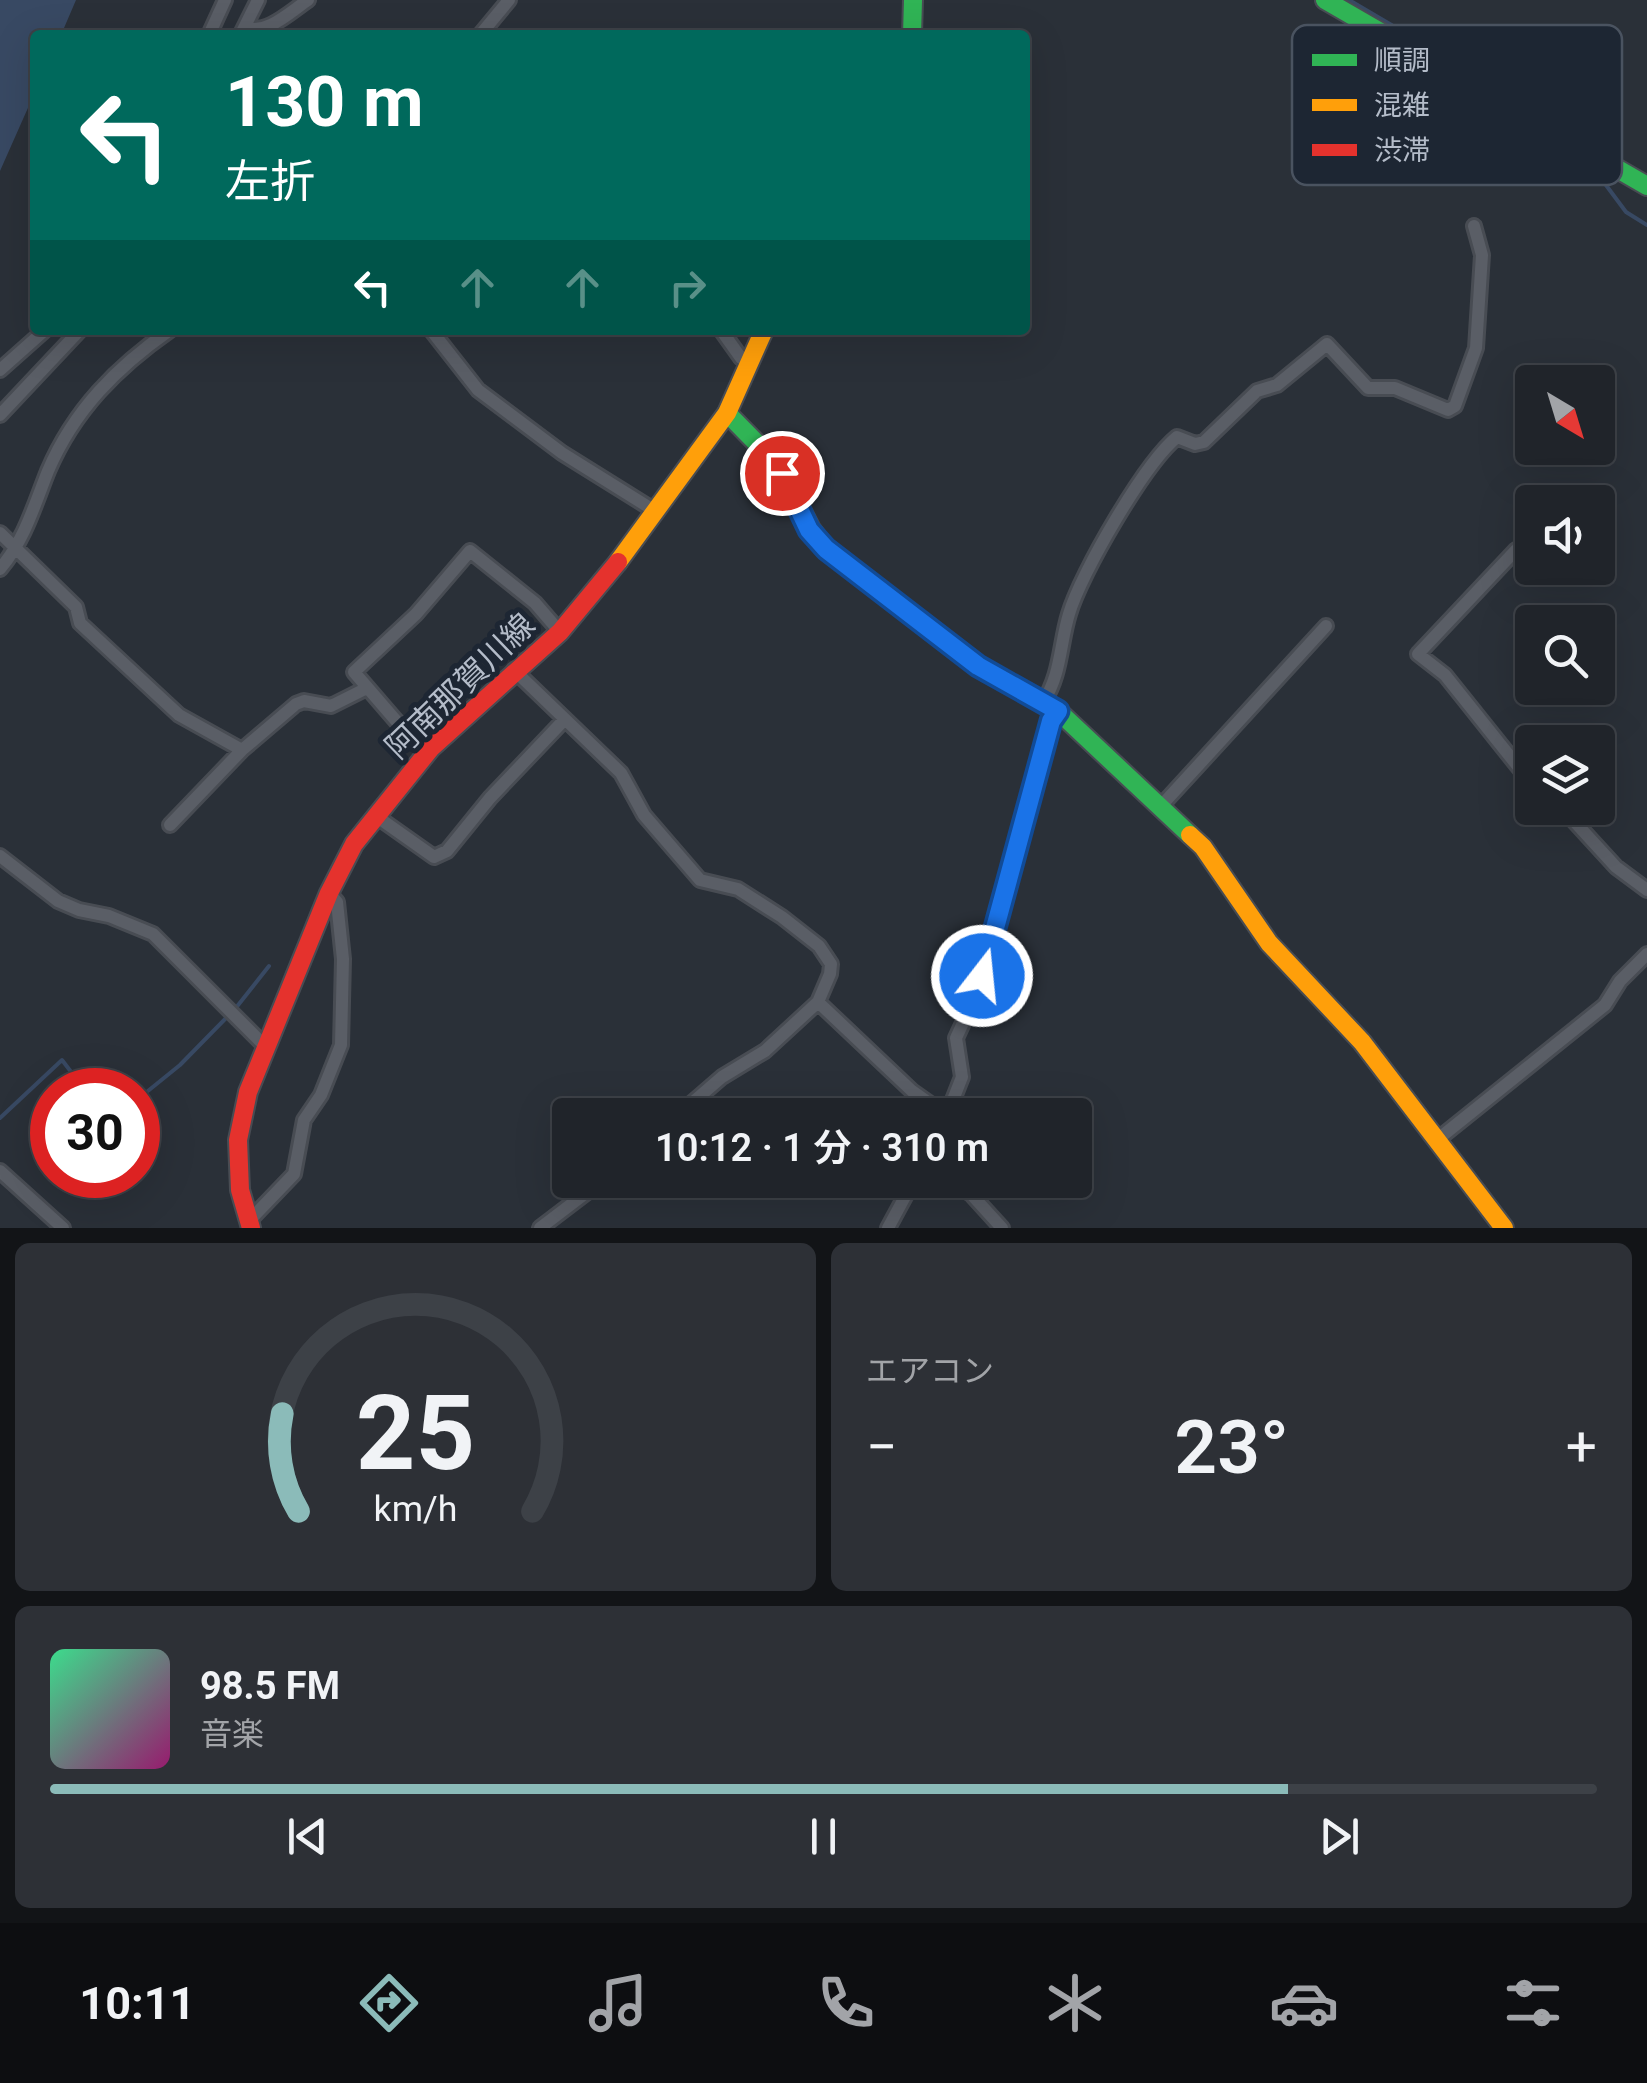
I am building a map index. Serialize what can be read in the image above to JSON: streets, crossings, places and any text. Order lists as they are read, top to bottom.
{
  "streets": {
    "main road": ["阿南那賀川線"]
  },
  "legend": ["順調", "混雑", "渋滞"],
  "north": "bottom right",
  "page": {
    "turn": ["130 m", "左折"],
    "limit": "30",
    "trip": "10:12 · 1 分 · 310 m",
    "tile": "エアコン",
    "heat": ["−", "23°", "+"],
    "song": ["98.5 FM", "音楽"],
    "tabs": "10:11",
    "gauge": ["25", "km/h"]
  }
}
